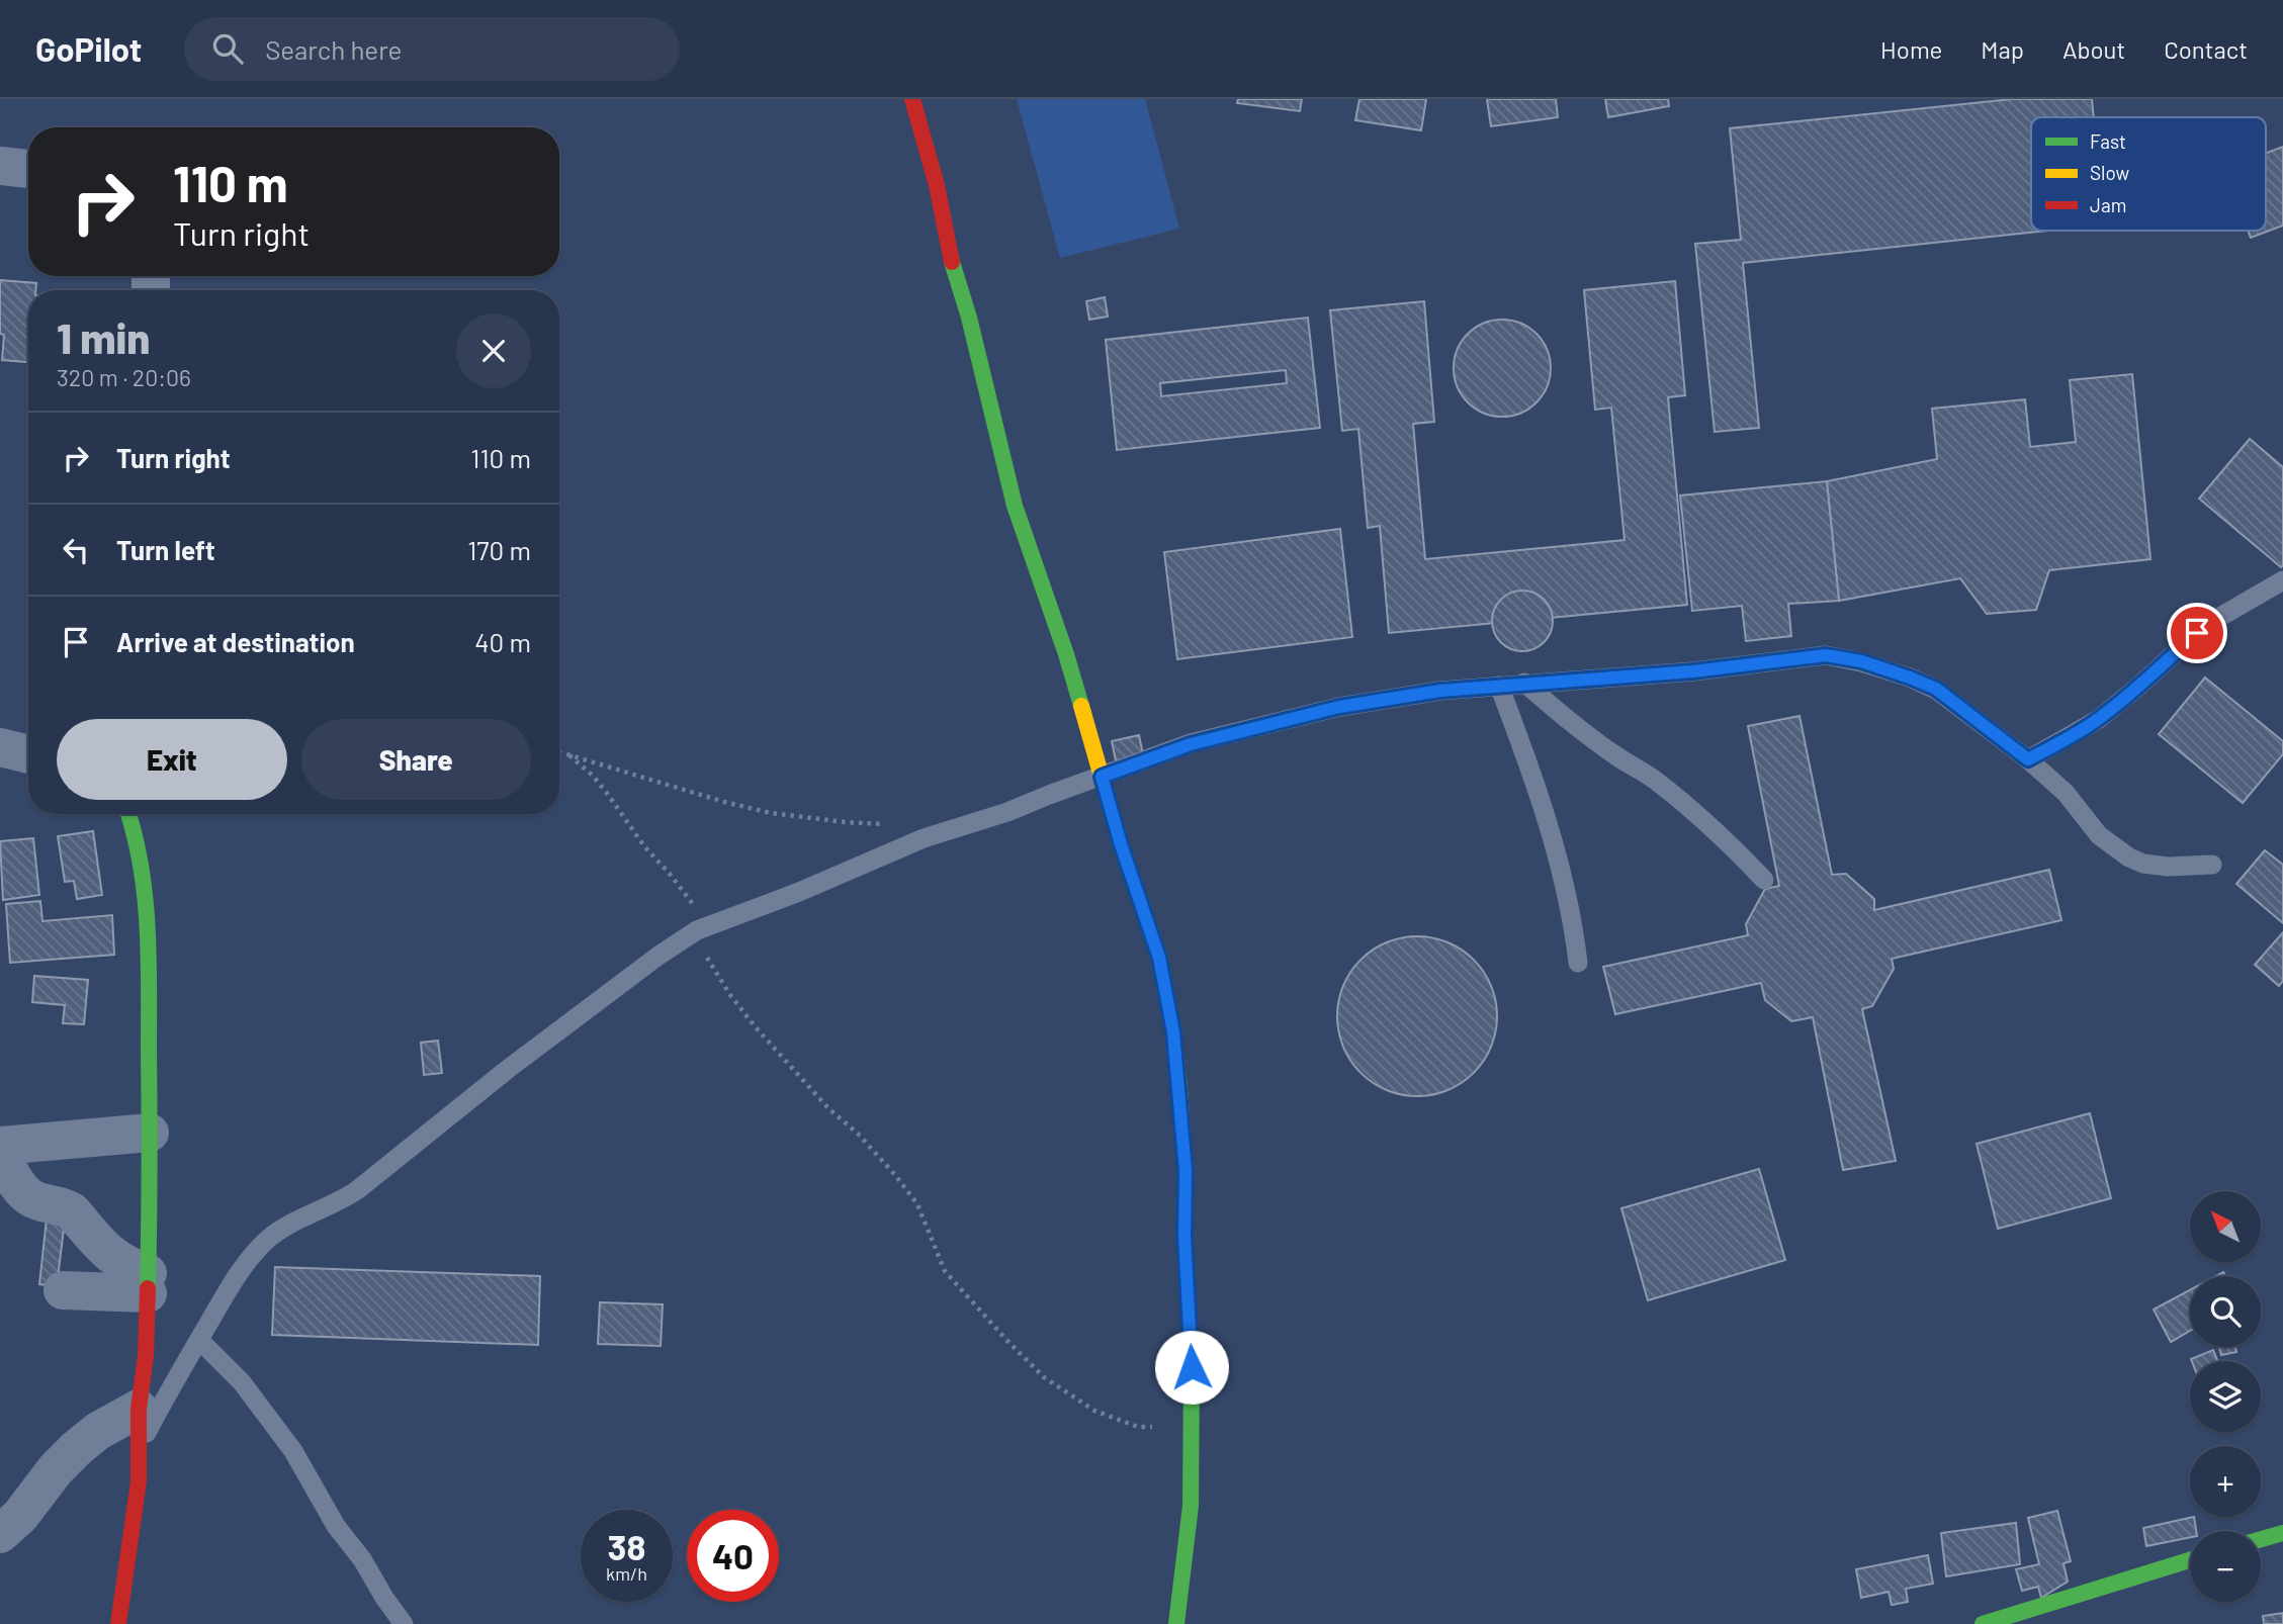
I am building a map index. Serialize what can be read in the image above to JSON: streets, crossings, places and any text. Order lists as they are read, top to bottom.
{
  "legend": ["Fast", "Slow", "Jam"],
  "north": "top left",
  "page": {
    "header": "GoPilot",
    "search": "Search here",
    "nav": [
      "Home",
      "Map",
      "About",
      "Contact"
    ],
    "turn": ["110 m", "Turn right"],
    "heading": ["1 min", "320 m · 20:06"],
    "list": [
      {
        "name": "Turn right",
        "value": "110 m"
      },
      {
        "name": "Turn left",
        "value": "170 m"
      },
      {
        "name": "Arrive at destination",
        "value": "40 m"
      }
    ],
    "buttons": ["Exit", "Share"],
    "map_buttons": ["+", "−"],
    "speed": "38 km/h",
    "limit": "40"
  }
}
